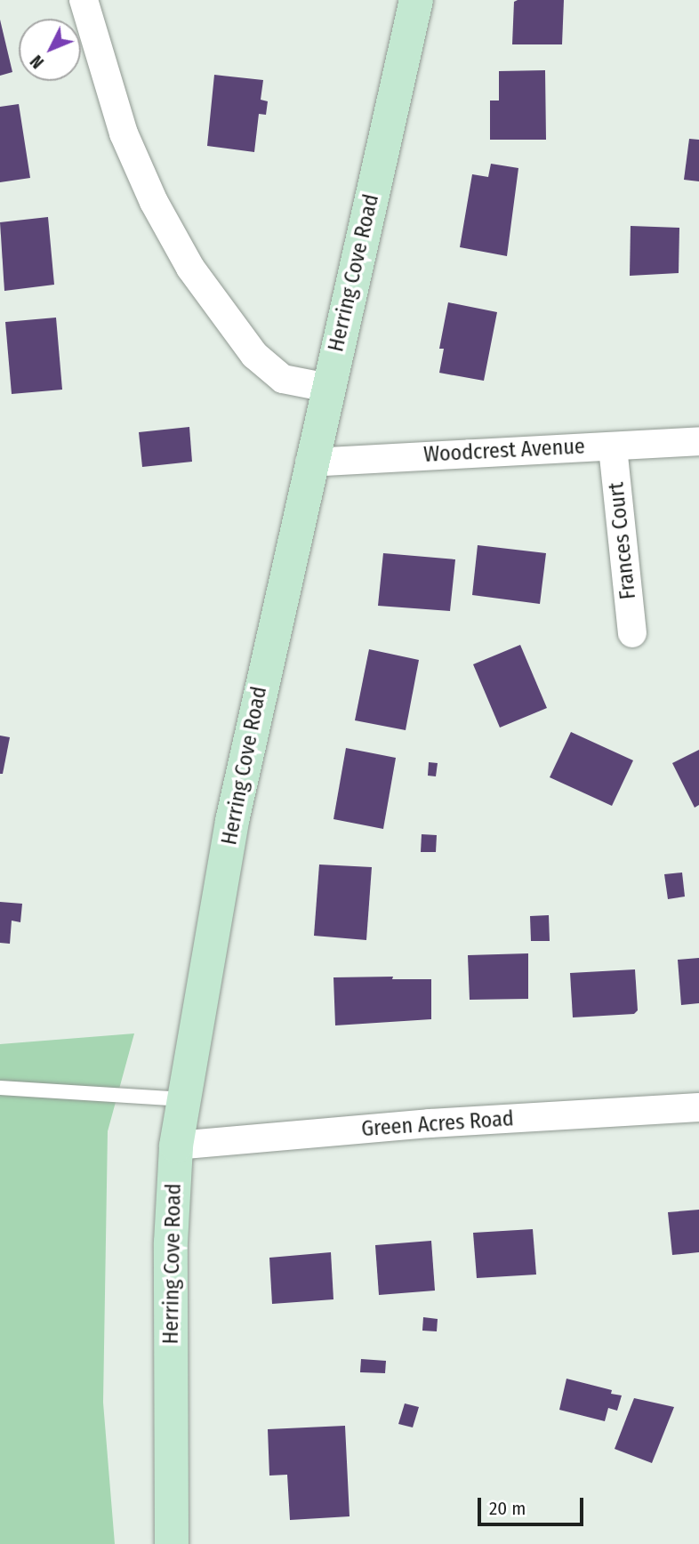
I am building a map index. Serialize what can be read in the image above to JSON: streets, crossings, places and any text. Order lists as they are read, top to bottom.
{
  "streets": {
    "main road": ["Herring Cove Road"],
    "street": ["Woodcrest Avenue", "Frances Court", "Green Acres Road"]
  },
  "crossings": [
    ["Herring Cove Road", "Woodcrest Avenue"],
    ["Herring Cove Road", "Green Acres Road"],
    ["Woodcrest Avenue", "Frances Court"]
  ],
  "scale_bar": "20 m",
  "north": "bottom left"
}
